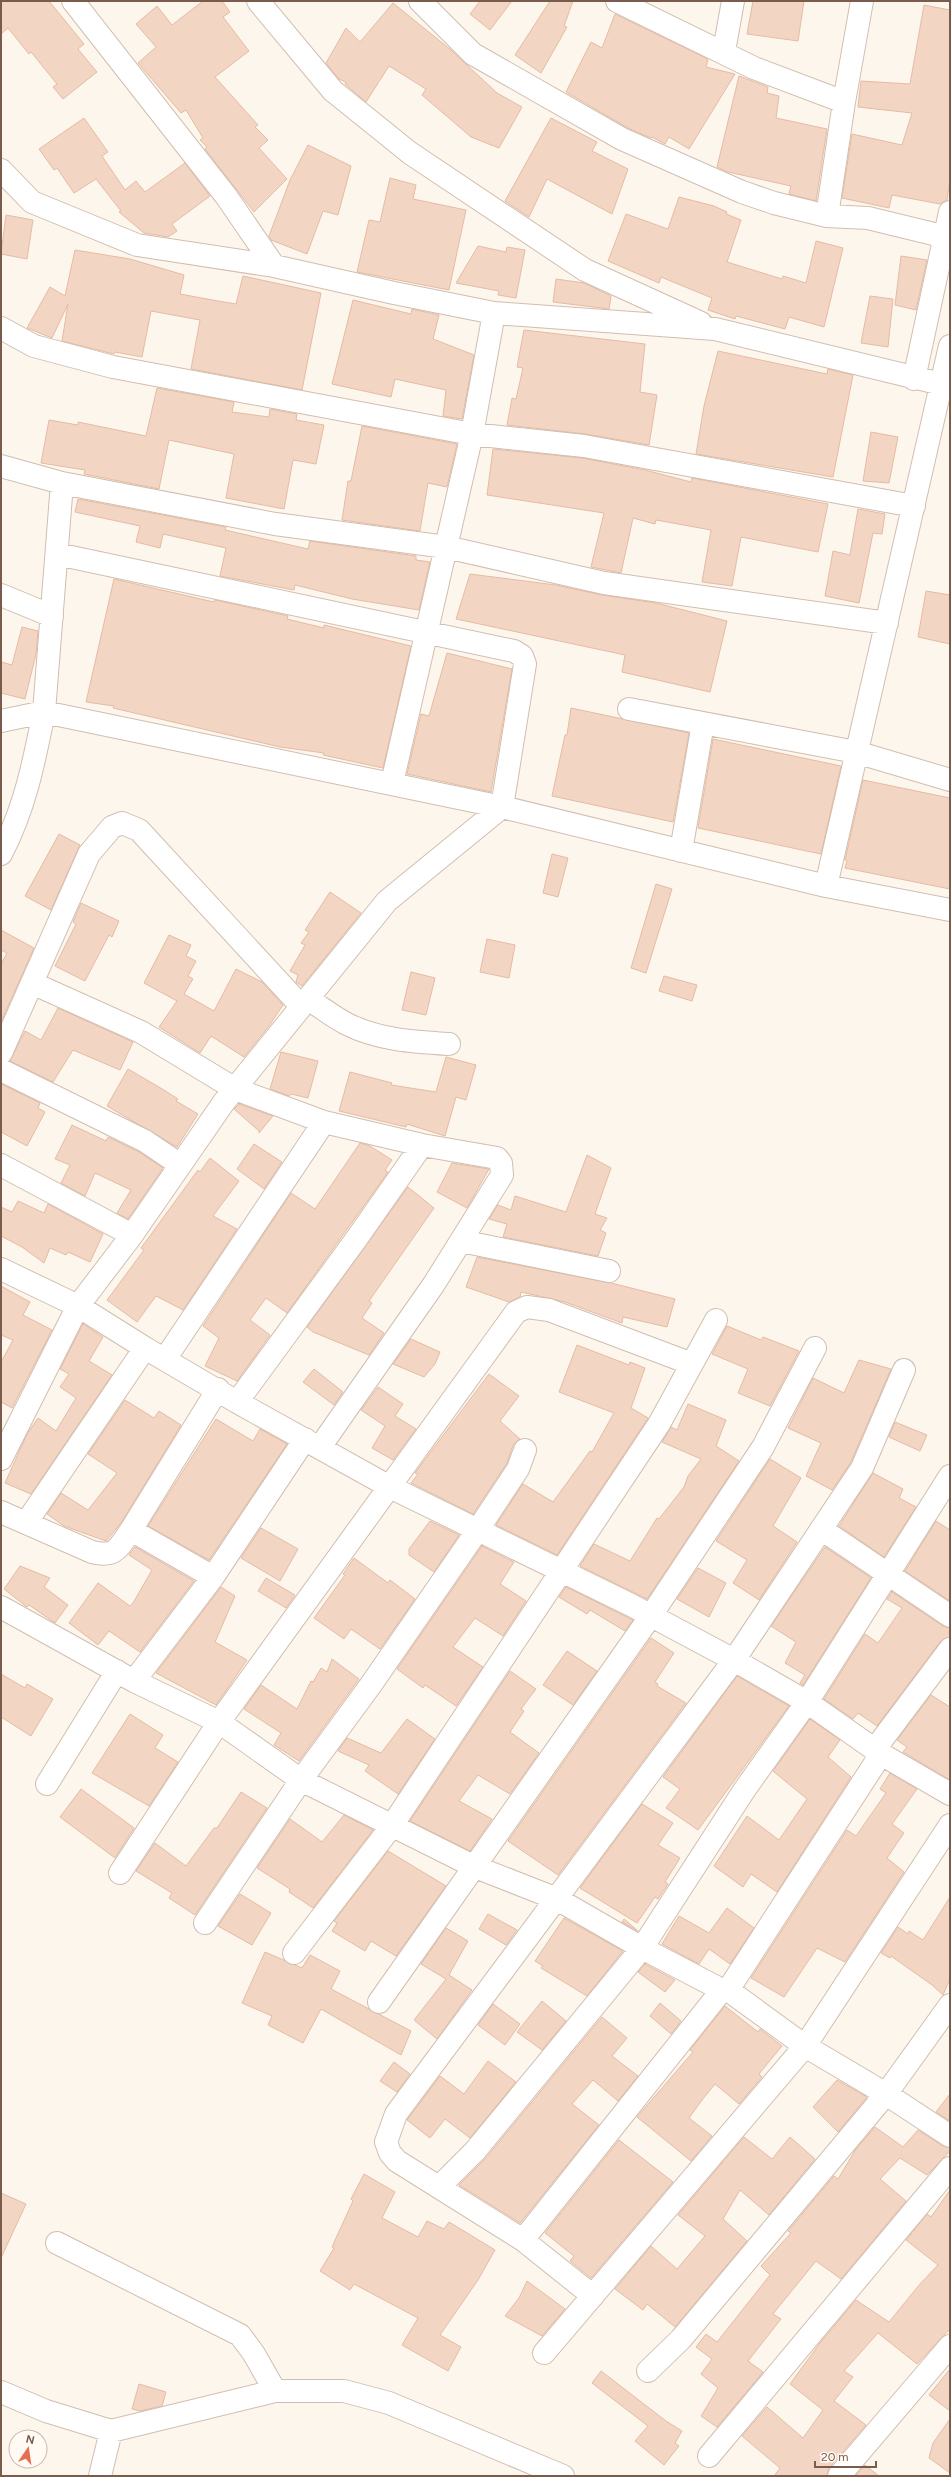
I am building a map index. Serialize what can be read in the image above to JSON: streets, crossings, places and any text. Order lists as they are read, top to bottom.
{
  "scale_bar": "20 m",
  "north": "top"
}
